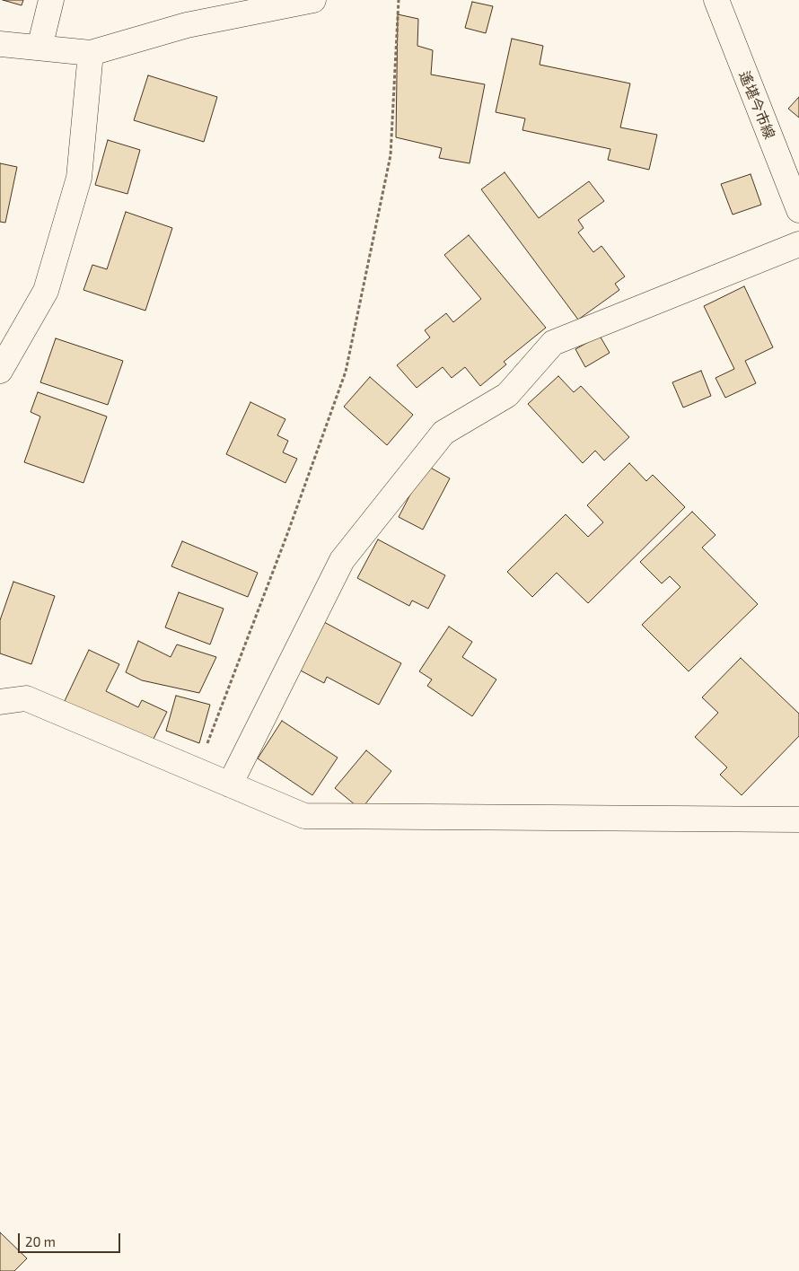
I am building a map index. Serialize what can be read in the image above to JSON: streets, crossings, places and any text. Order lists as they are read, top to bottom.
{
  "streets": {
    "street": ["遙堪今市線"]
  },
  "scale_bar": "20 m"
}
